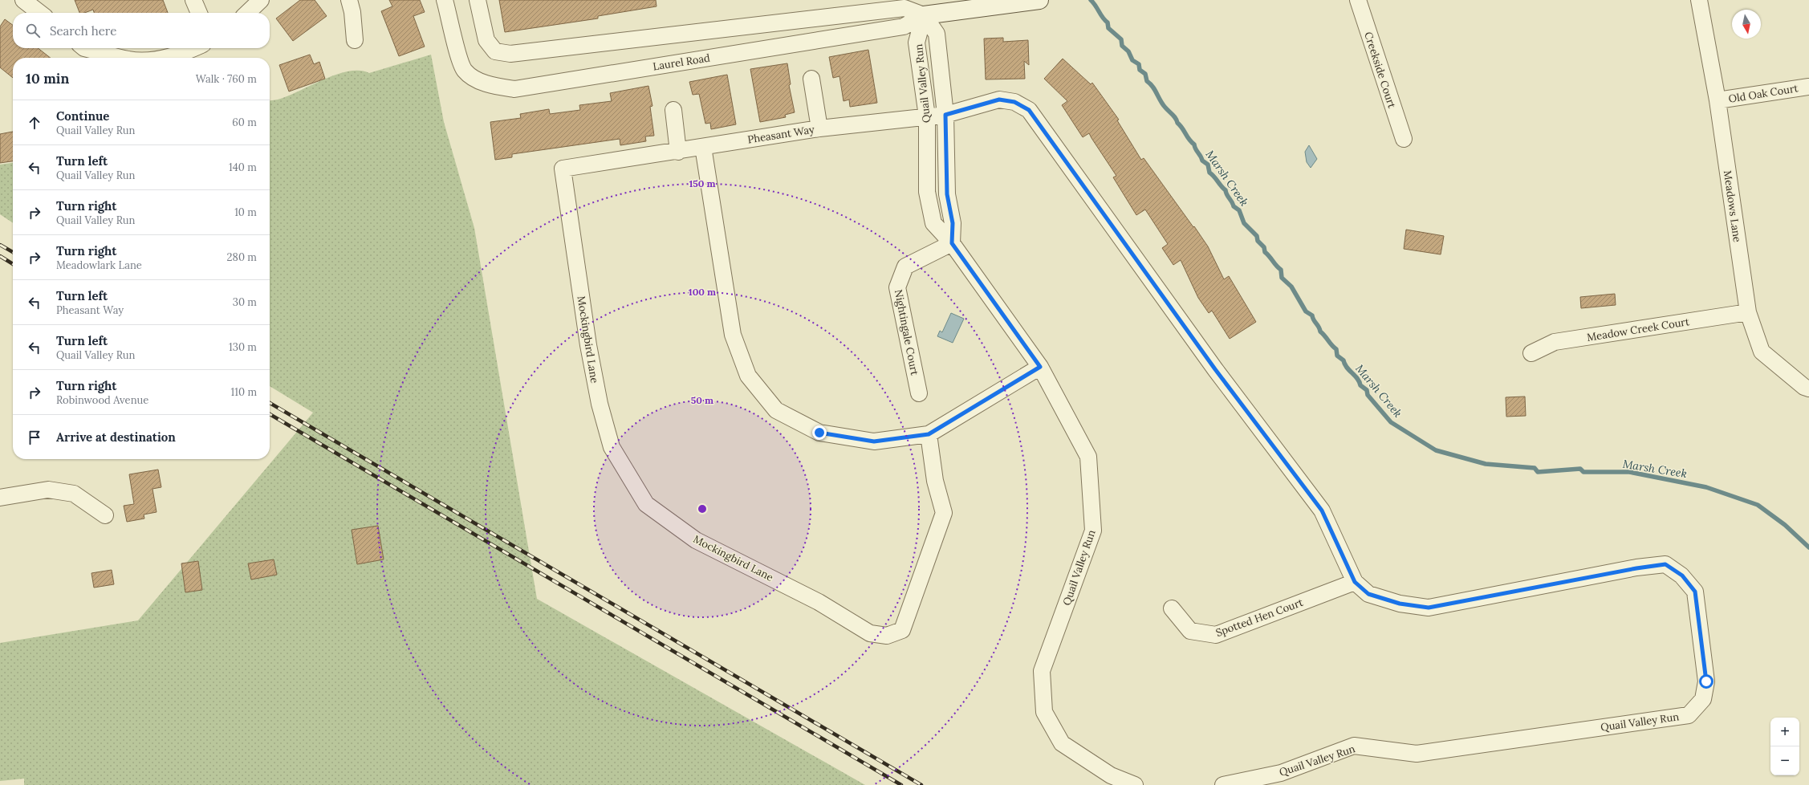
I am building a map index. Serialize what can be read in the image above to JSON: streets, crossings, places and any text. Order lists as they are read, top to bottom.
{
  "streets": {
    "street": [
      "Laurel Road",
      "Creekside Court",
      "Quail Valley Run",
      "Old Oak Court",
      "Pheasant Way",
      "Meadows Lane",
      "Meadow Creek Court",
      "Nightingale Court",
      "Mockingbird Lane",
      "Spotted Hen Court"
    ]
  },
  "crossings": [
    ["Laurel Road", "Quail Valley Run"],
    ["Quail Valley Run", "Pheasant Way"],
    ["Quail Valley Run", "Nightingale Court"],
    ["Quail Valley Run", "Spotted Hen Court"],
    ["Old Oak Court", "Meadows Lane"],
    ["Pheasant Way", "Mockingbird Lane"],
    ["Pheasant Way", "Spotted Hen Court"],
    ["Meadows Lane", "Meadow Creek Court"]
  ],
  "water": ["Marsh Creek"],
  "north": "bottom",
  "page": {
    "search": "Search here",
    "heading": ["10 min", "Walk · 760 m"],
    "list": [
      ["Continue", "Quail Valley Run", "60 m"],
      ["Turn left", "Quail Valley Run", "140 m"],
      ["Turn right", "Quail Valley Run", "10 m"],
      ["Turn right", "Meadowlark Lane", "280 m"],
      ["Turn left", "Pheasant Way", "30 m"],
      ["Turn left", "Quail Valley Run", "130 m"],
      ["Turn right", "Robinwood Avenue", "110 m"],
      "Arrive at destination"
    ],
    "map_buttons": ["+", "−"]
  },
  "rings": ["150 m", "100 m", "50 m"]
}
